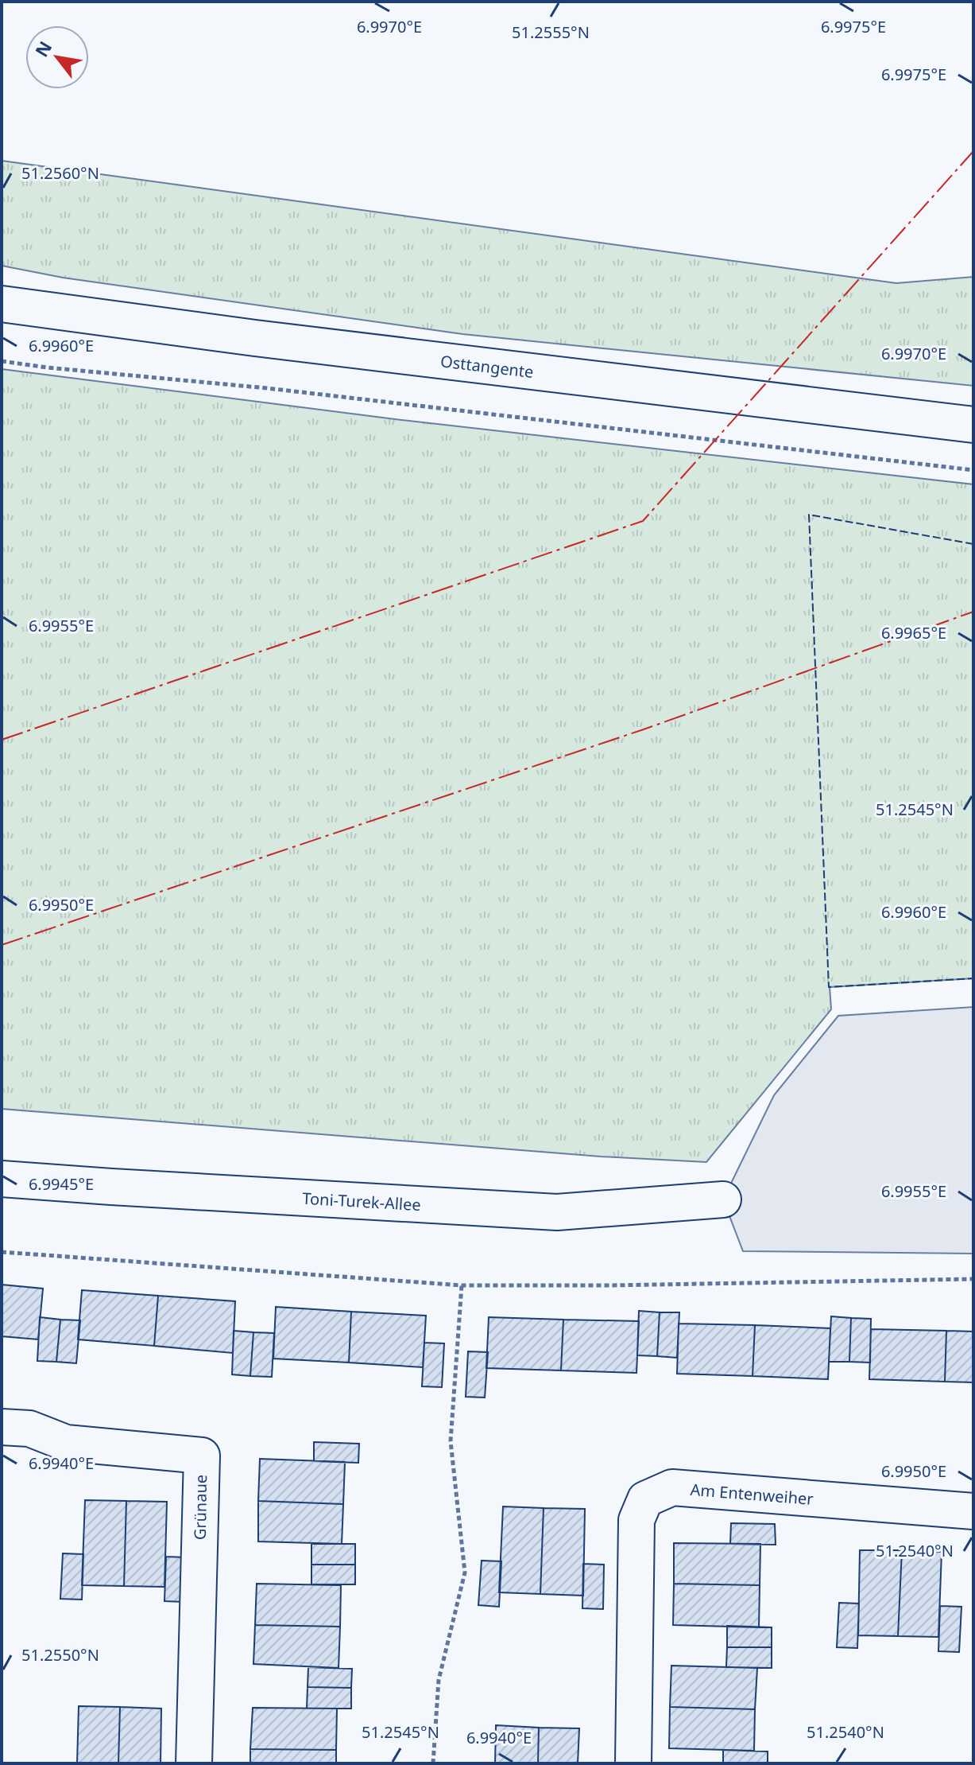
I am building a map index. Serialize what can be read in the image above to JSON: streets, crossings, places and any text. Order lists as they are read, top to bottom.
{
  "streets": {
    "street": [
      "Osttangente",
      "Toni-Turek-Allee",
      "Am Entenweiher",
      "Grünaue"
    ]
  },
  "north": "top left",
  "coordinates": [
    "6.9970°E",
    "6.9975°E",
    "51.2555°N",
    "51.2560°N",
    "6.9960°E",
    "6.9955°E",
    "6.9965°E",
    "51.2545°N",
    "6.9950°E",
    "6.9945°E",
    "6.9940°E",
    "51.2540°N",
    "51.2550°N"
  ]
}
